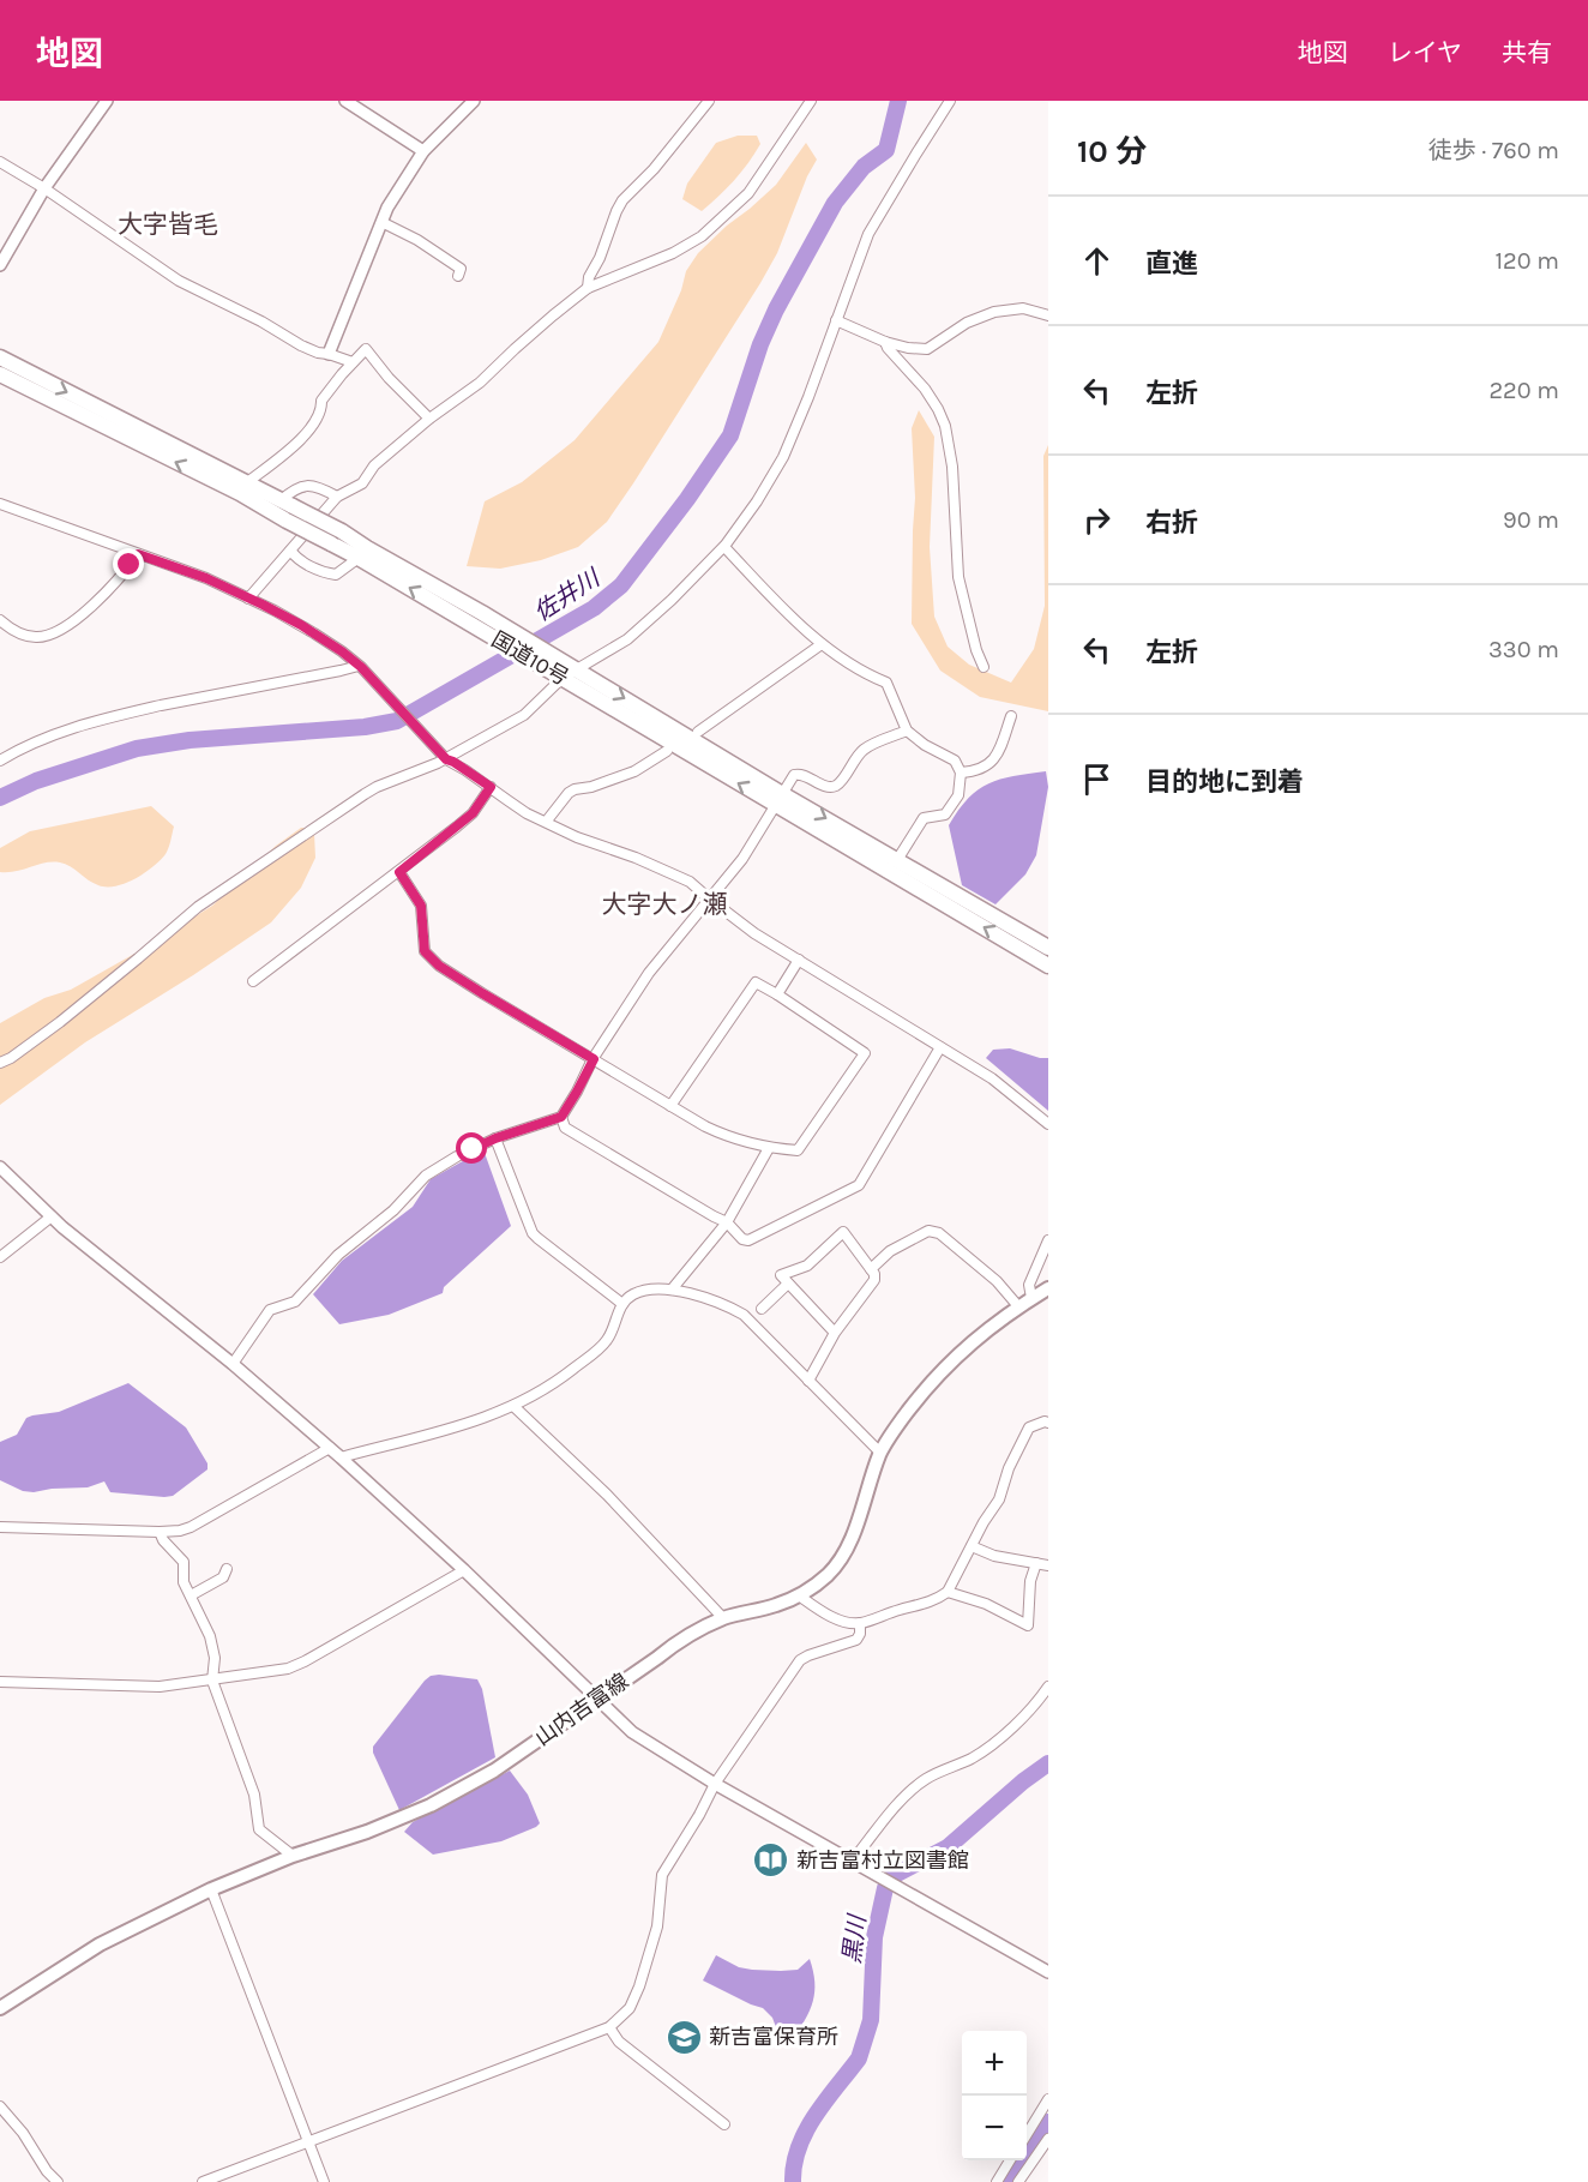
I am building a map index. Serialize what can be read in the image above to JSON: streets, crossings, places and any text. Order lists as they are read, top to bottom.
{
  "streets": {
    "highway": ["国道10号"],
    "main road": ["山内吉富線"]
  },
  "districts": ["大字皆毛", "大字大ノ瀬"],
  "water": ["佐井川", "黒川"],
  "places": {
    "library": ["新吉富村立図書館"],
    "school or university": ["新吉富保育所"]
  },
  "page": {
    "header": "地図",
    "nav": ["地図", "レイヤ", "共有"],
    "heading": ["10 分", "徒歩 · 760 m"],
    "list": [
      ["直進", "120 m"],
      ["左折", "220 m"],
      ["右折", "90 m"],
      ["左折", "330 m"],
      "目的地に到着"
    ],
    "map_buttons": ["+", "−"]
  }
}
